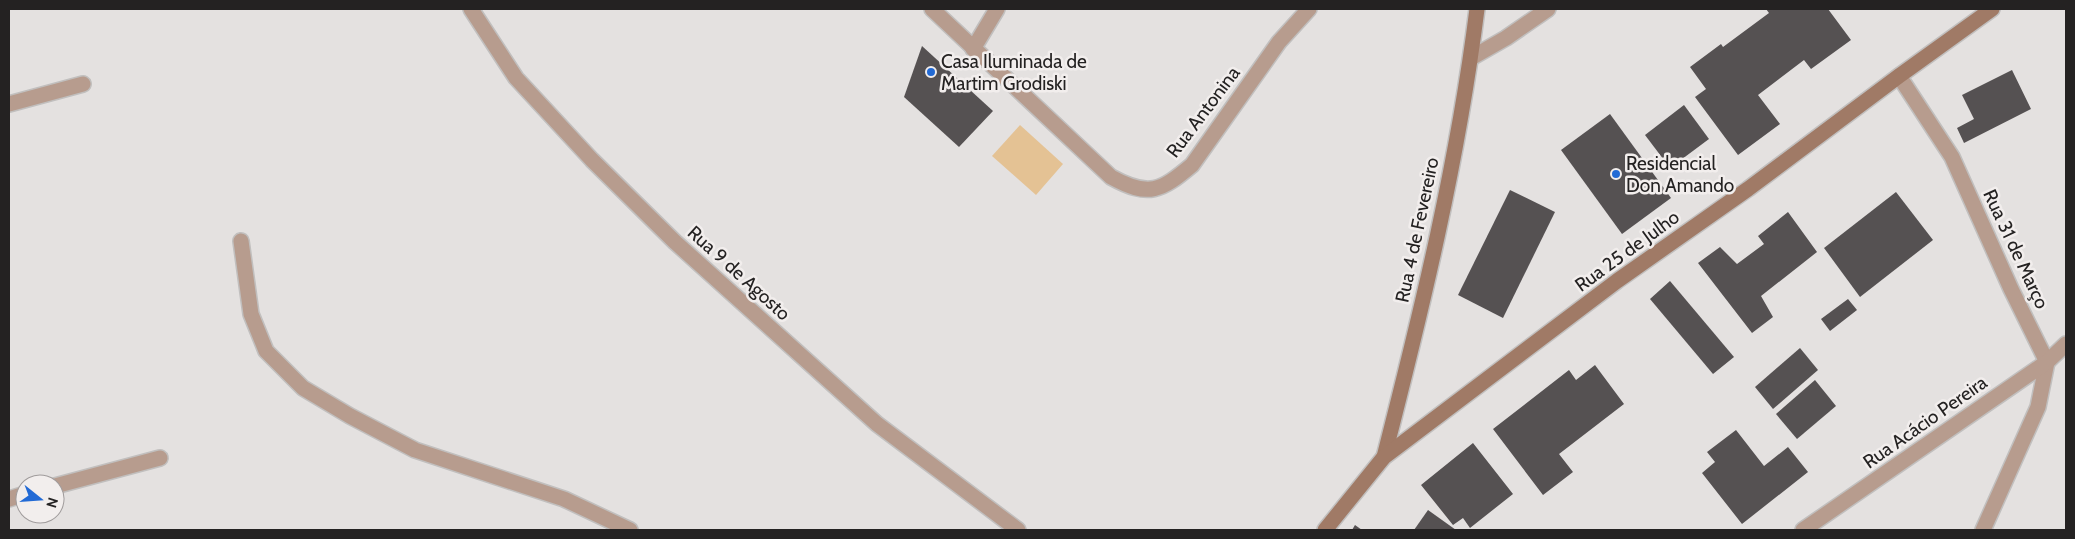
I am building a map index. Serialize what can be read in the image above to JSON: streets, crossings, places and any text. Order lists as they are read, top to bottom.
{
  "streets": {
    "main road": ["Rua 4 de Fevereiro", "Rua 25 de Julho"],
    "street": [
      "Rua Antonina",
      "Rua 31 de Março",
      "Rua 9 de Agosto",
      "Rua Acácio Pereira"
    ]
  },
  "crossings": [
    ["Rua 4 de Fevereiro", "Rua 25 de Julho"],
    ["Rua 31 de Março", "Rua 25 de Julho"],
    ["Rua 31 de Março", "Rua Acácio Pereira"]
  ],
  "places": ["Casa Iluminada de Martim Grodiski", "Residencial Don Amando"],
  "north": "right"
}
